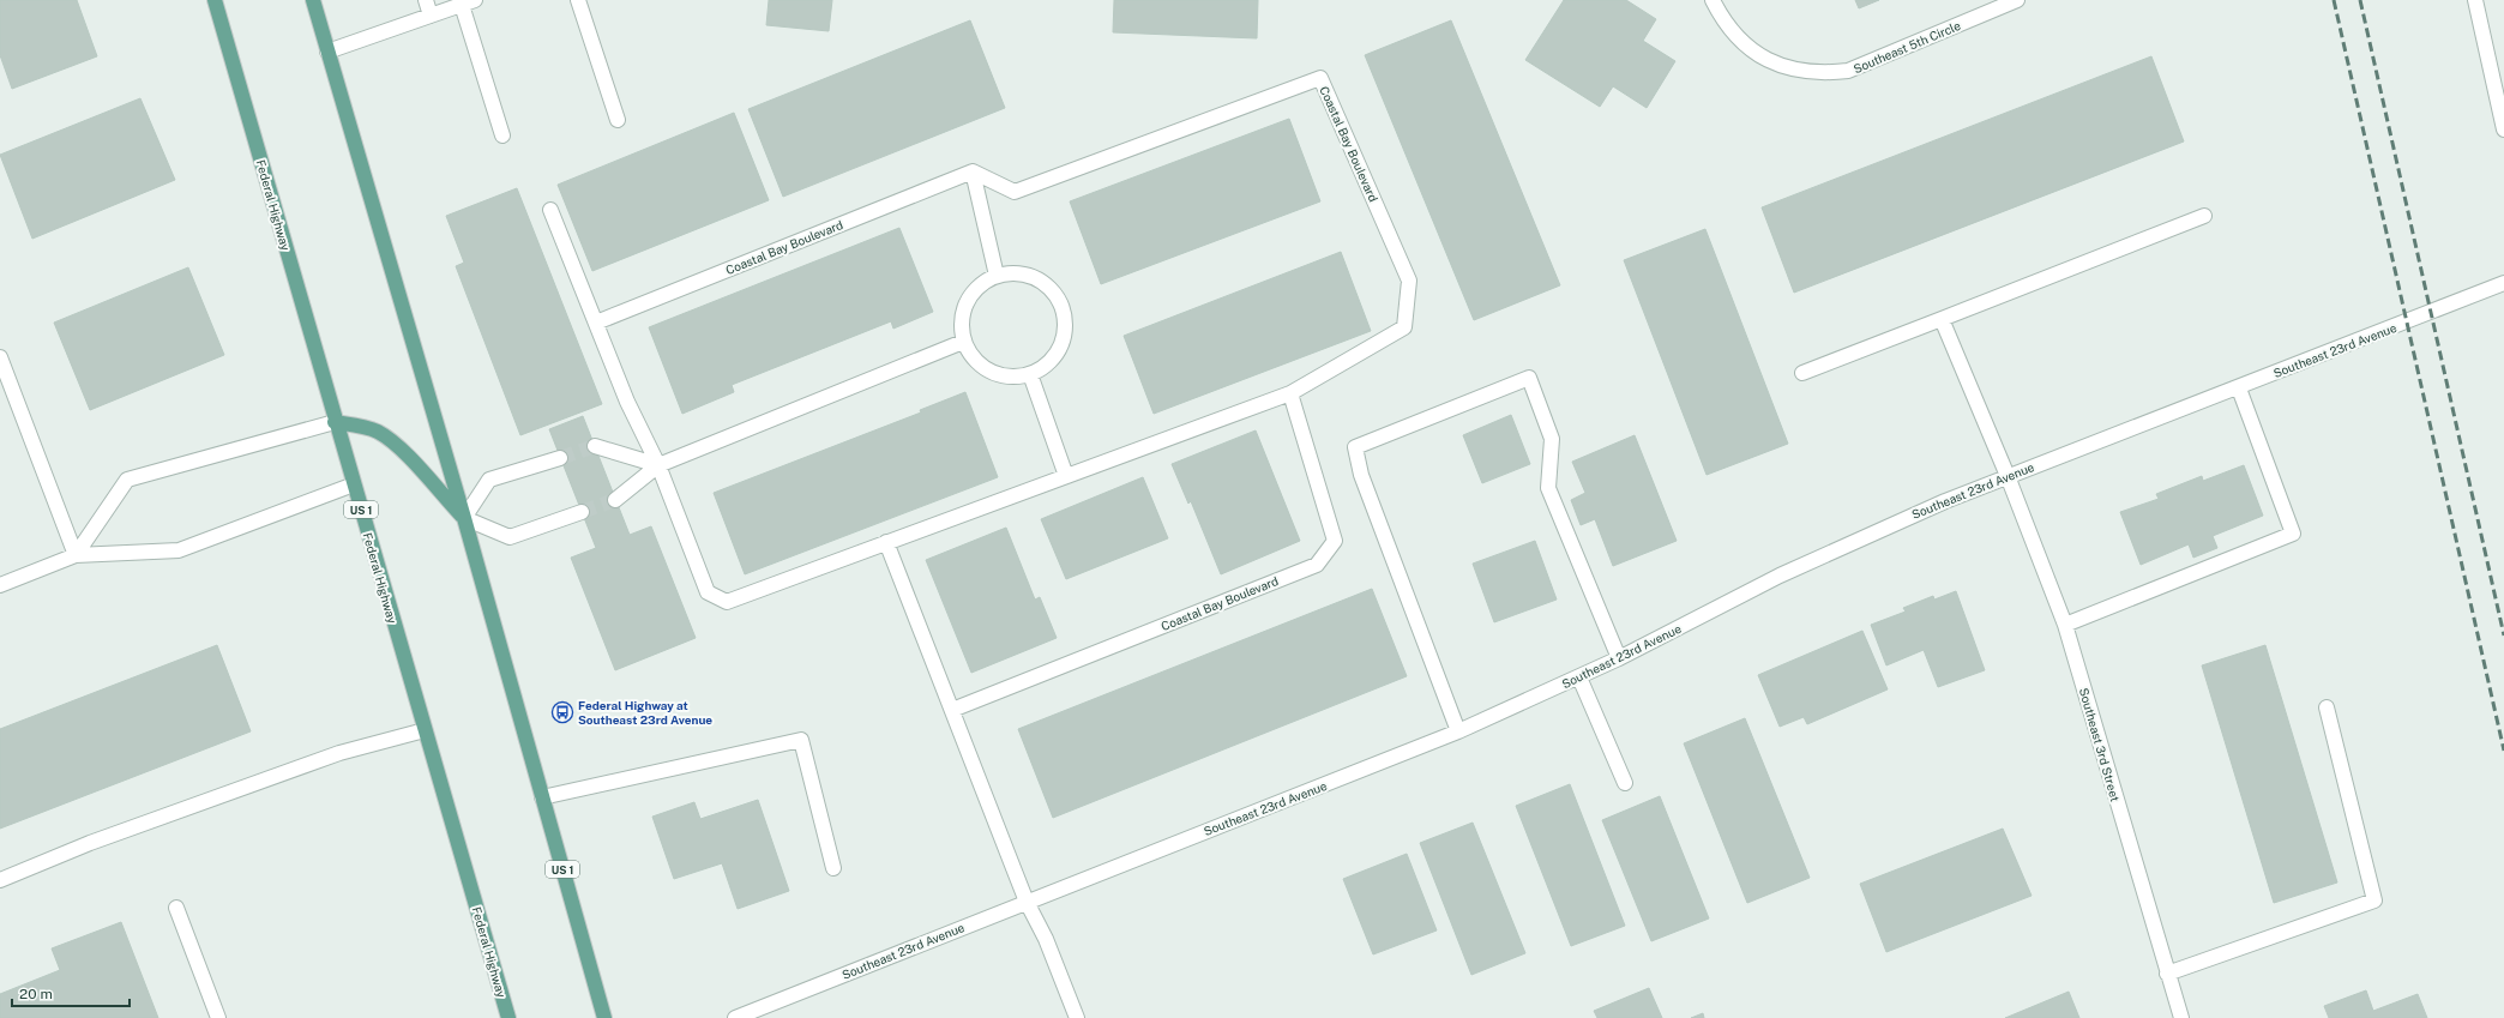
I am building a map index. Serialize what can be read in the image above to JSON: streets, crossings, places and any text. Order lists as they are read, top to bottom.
{
  "streets": {
    "main road": ["Federal Highway", "US 1"],
    "street": [
      "Southeast 5th Circle",
      "Coastal Bay Boulevard",
      "Southeast 23rd Avenue",
      "Southeast 3rd Street"
    ]
  },
  "crossings": [
    ["Southeast 23rd Avenue", "Southeast 3rd Street"]
  ],
  "places": {
    "bus stop": ["Federal Highway at Southeast 23rd Avenue"]
  },
  "scale_bar": "20 m"
}
